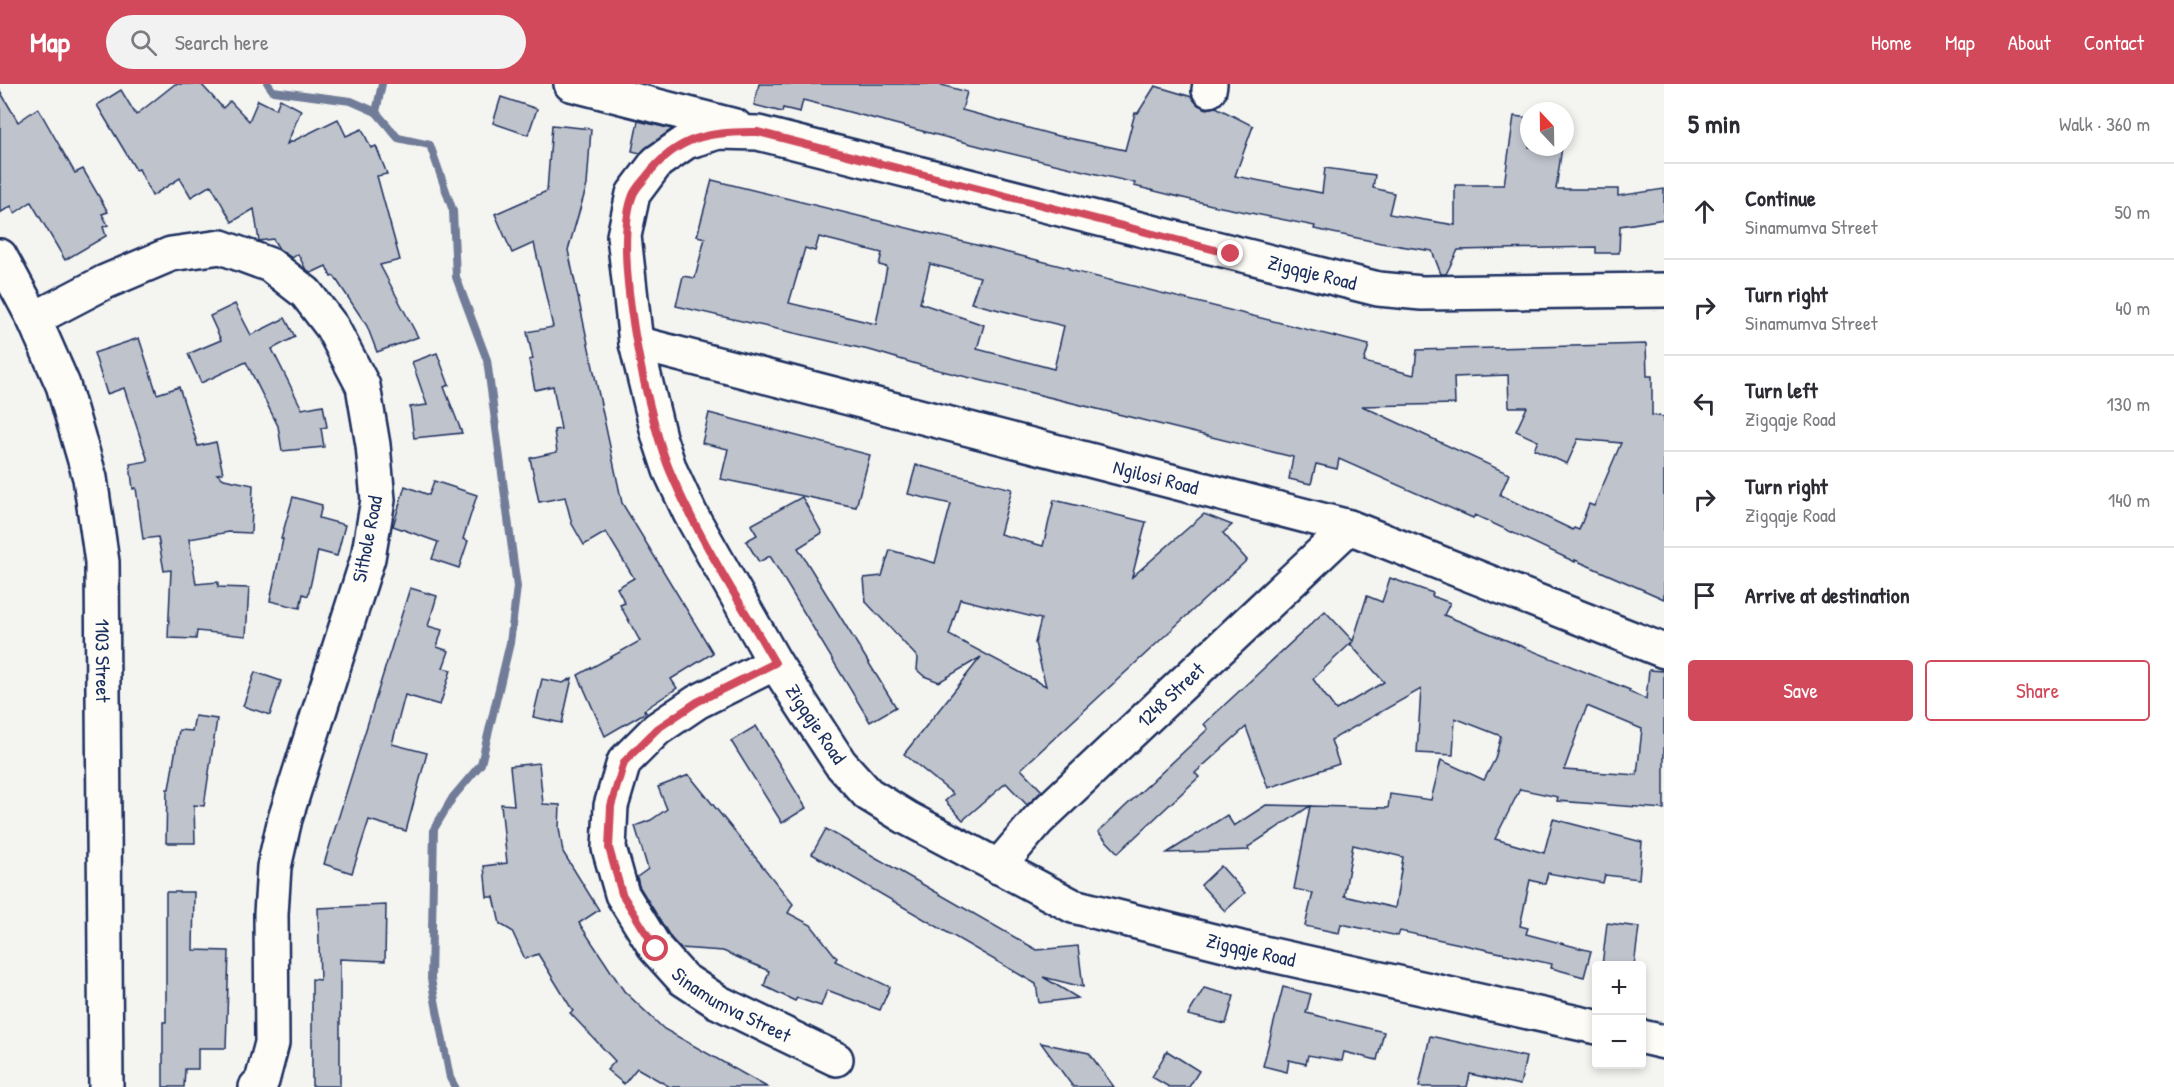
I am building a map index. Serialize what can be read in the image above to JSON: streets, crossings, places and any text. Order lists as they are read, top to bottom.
{
  "streets": {
    "street": [
      "Zigqaje Road",
      "Ngilosi Road",
      "Sithole Road",
      "1103 Street",
      "1248 Street",
      "Sinamumva Street"
    ]
  },
  "crossings": [
    ["Zigqaje Road", "Ngilosi Road"],
    ["Zigqaje Road", "1248 Street"],
    ["Zigqaje Road", "Sinamumva Street"],
    ["Ngilosi Road", "1248 Street"],
    ["Sithole Road", "1103 Street"]
  ],
  "north": "top",
  "page": {
    "header": "Map",
    "search": "Search here",
    "nav": [
      "Home",
      "Map",
      "About",
      "Contact"
    ],
    "heading": ["5 min", "Walk · 360 m"],
    "list": [
      ["Continue", "Sinamumva Street", "50 m"],
      ["Turn right", "Sinamumva Street", "40 m"],
      ["Turn left", "Zigqaje Road", "130 m"],
      ["Turn right", "Zigqaje Road", "140 m"],
      "Arrive at destination"
    ],
    "buttons": ["Save", "Share"],
    "map_buttons": ["+", "−"]
  }
}
